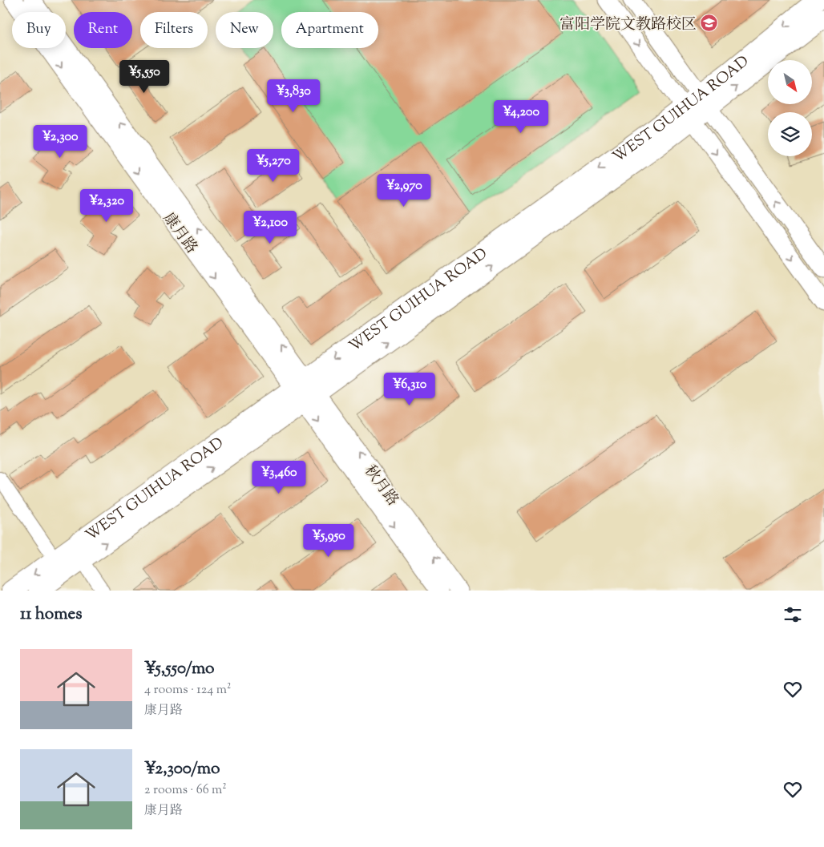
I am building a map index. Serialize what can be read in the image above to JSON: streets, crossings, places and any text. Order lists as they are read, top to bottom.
{
  "streets": {
    "main road": ["WEST GUIHUA ROAD"],
    "street": ["康月路", "秋月路"]
  },
  "crossings": [
    ["WEST GUIHUA ROAD", "康月路"],
    ["WEST GUIHUA ROAD", "秋月路"],
    ["康月路", "秋月路"]
  ],
  "places": {
    "school or university": ["富阳学院文教路校区"]
  },
  "north": "bottom right",
  "page": {
    "chip": [
      "Buy",
      "Rent",
      "Filters",
      "New",
      "Apartment"
    ],
    "price": [
      "¥5,550",
      "¥3,830",
      "¥4,200",
      "¥2,300",
      "¥5,270",
      "¥2,970",
      "¥2,320",
      "¥2,100",
      "¥6,310",
      "¥3,460",
      "¥5,950"
    ],
    "heading": "11 homes",
    "list": [
      {
        "name": "¥5,550/mo",
        "note": "4 rooms · 124 m² · 康月路"
      },
      {
        "name": "¥2,300/mo",
        "note": "2 rooms · 66 m² · 康月路"
      }
    ]
  }
}
